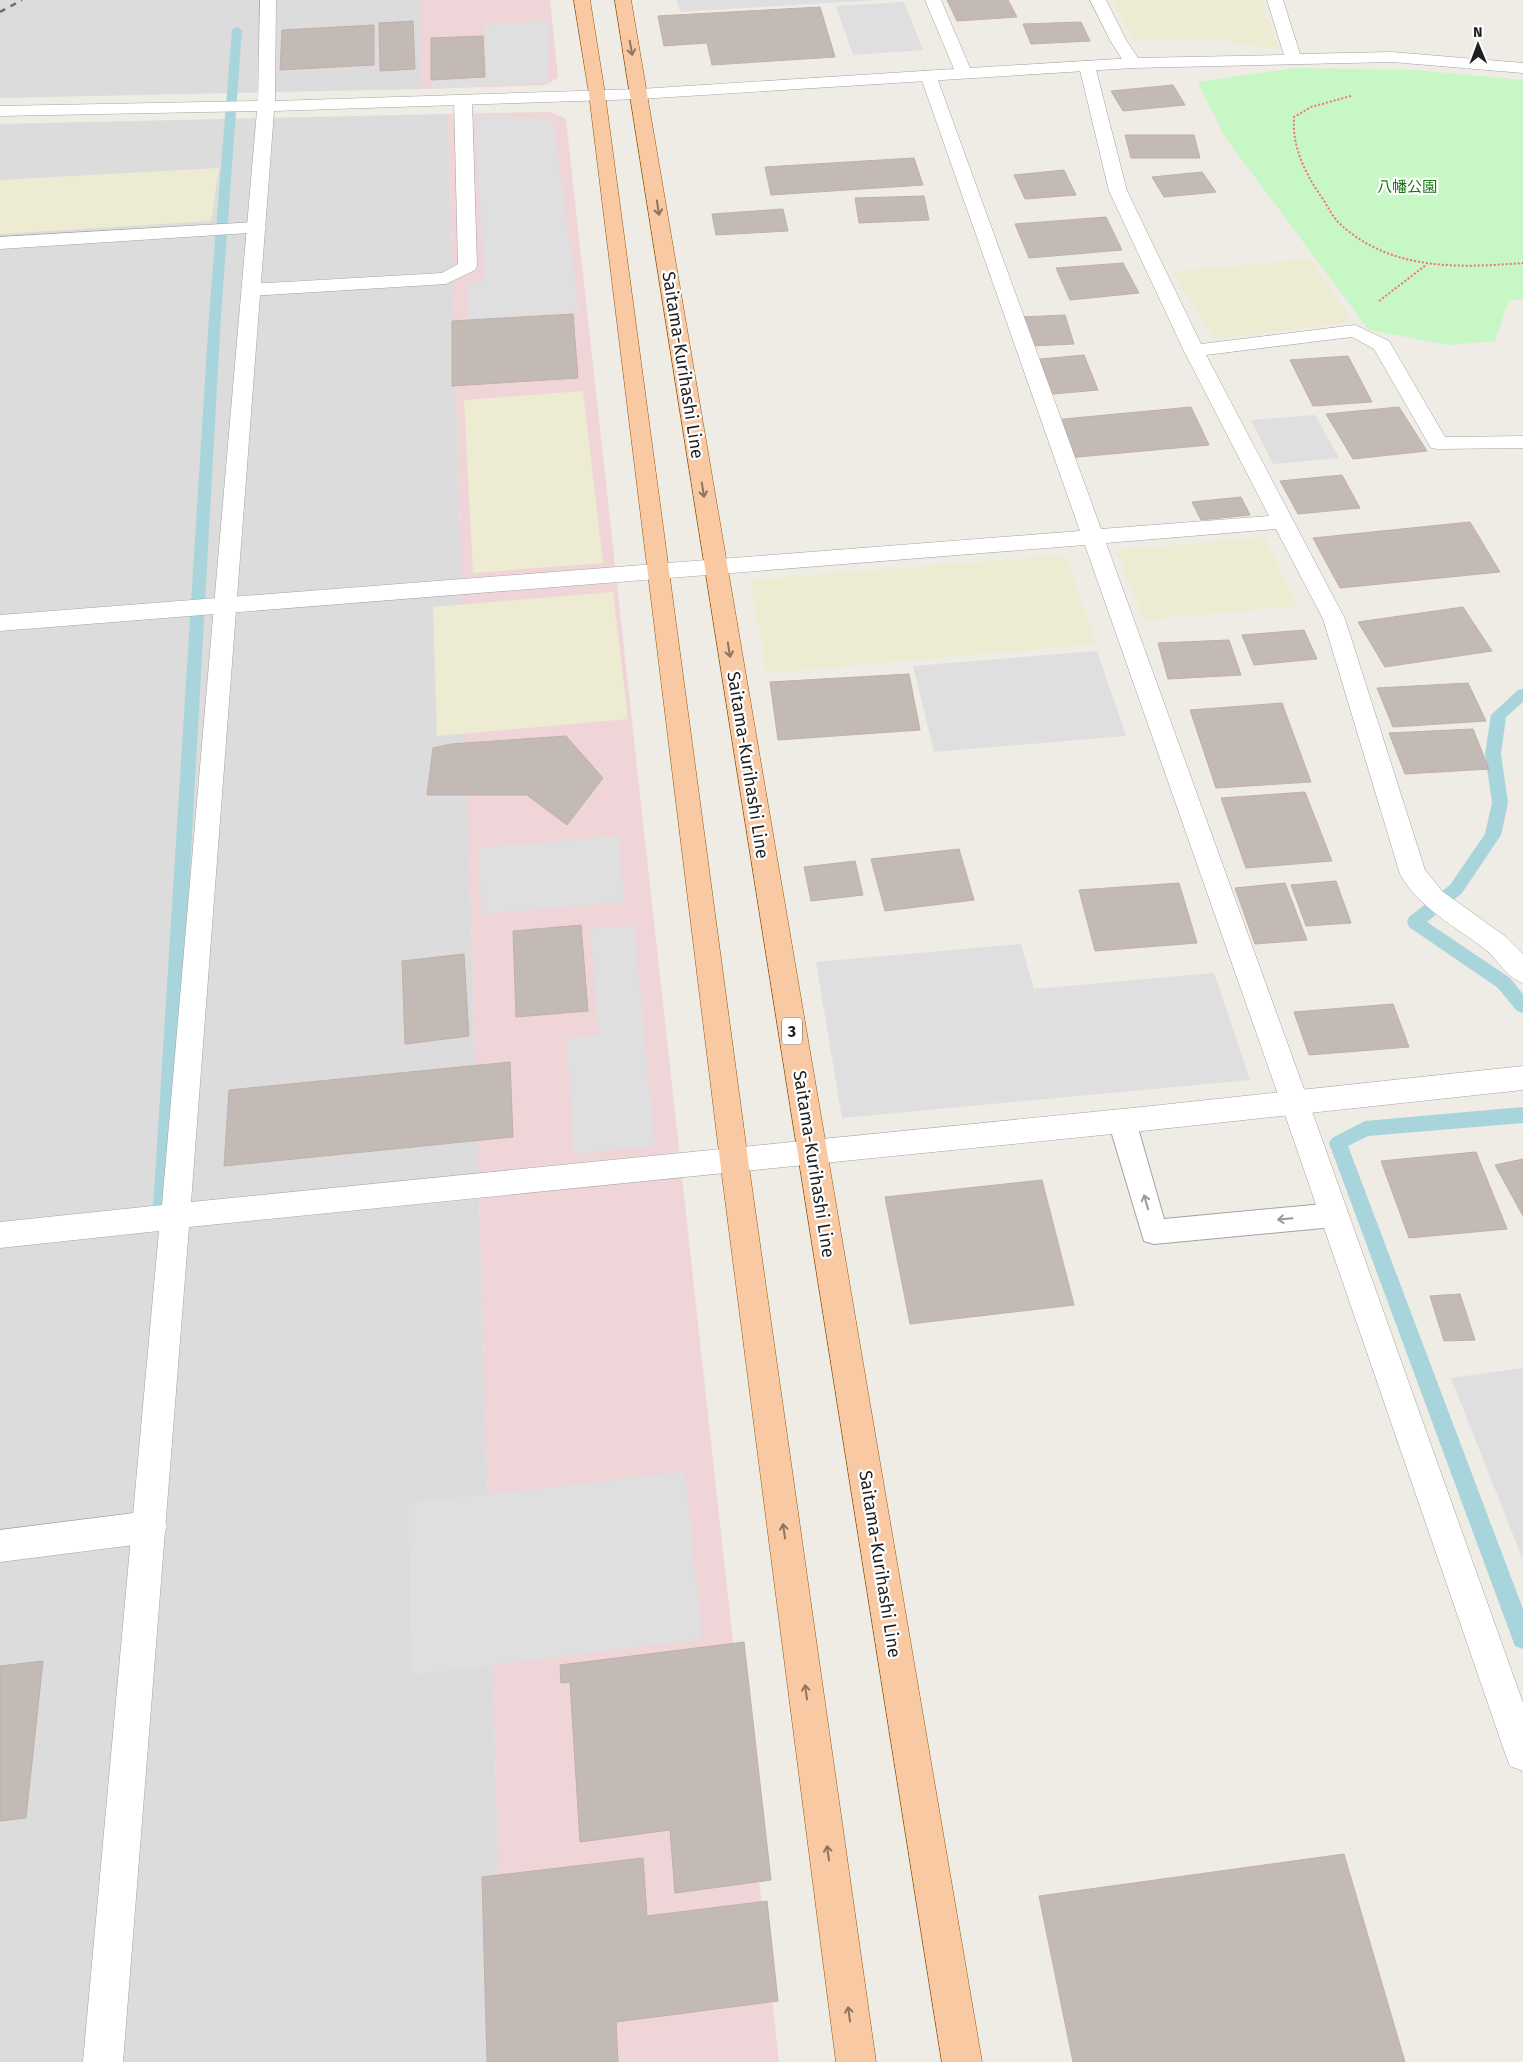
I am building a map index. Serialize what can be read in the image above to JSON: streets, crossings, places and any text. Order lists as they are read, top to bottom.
{
  "streets": {
    "main road": ["Saitama-Kurihashi Line", "3"]
  },
  "parks": ["八幡公園"],
  "north": "top"
}
